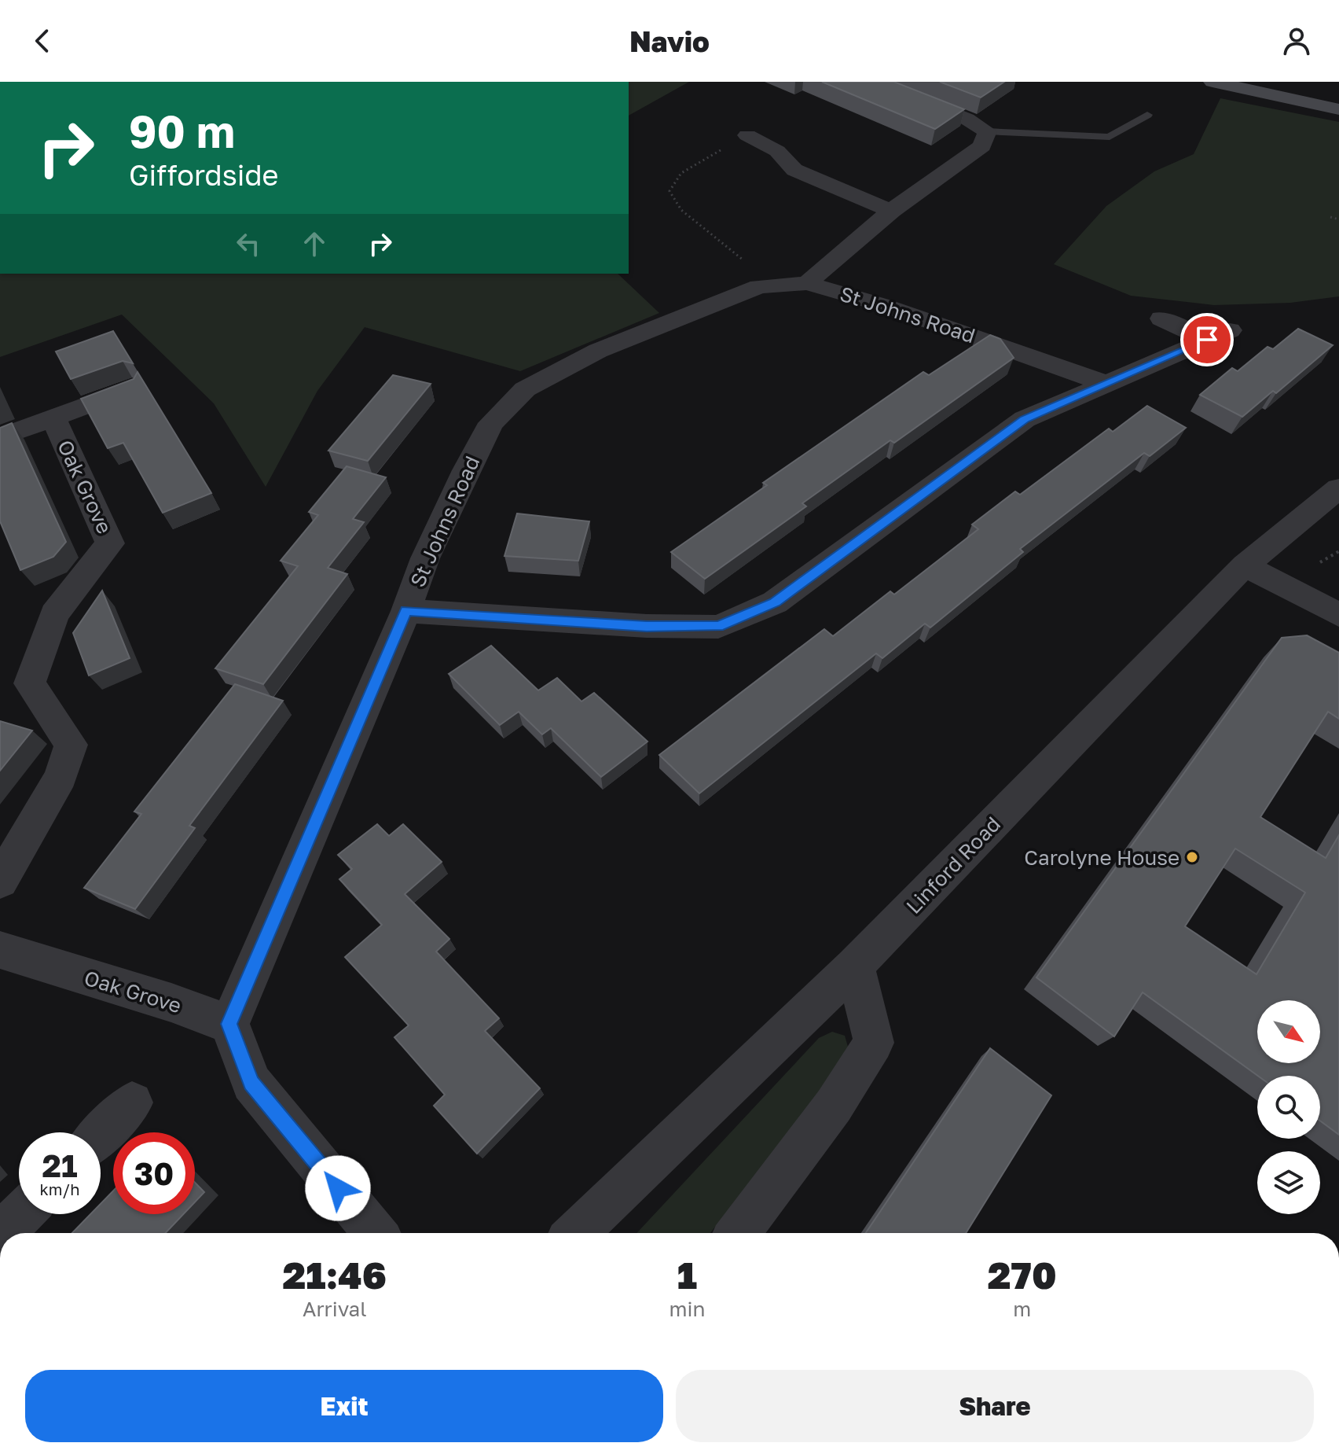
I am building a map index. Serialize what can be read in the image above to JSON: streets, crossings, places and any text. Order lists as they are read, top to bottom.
{
  "streets": {
    "street": ["St Johns Road", "Oak Grove", "Linford Road"]
  },
  "crossings": [
    ["St Johns Road", "Oak Grove"]
  ],
  "places": ["Carolyne House"],
  "north": "bottom right",
  "page": {
    "header": "Navio",
    "turn": ["90 m", "Giffordside"],
    "speed": "21 km/h",
    "limit": "30",
    "eta": [
      "21:46",
      "Arrival",
      "1",
      "min",
      "270",
      "m"
    ],
    "buttons": ["Exit", "Share"]
  }
}
